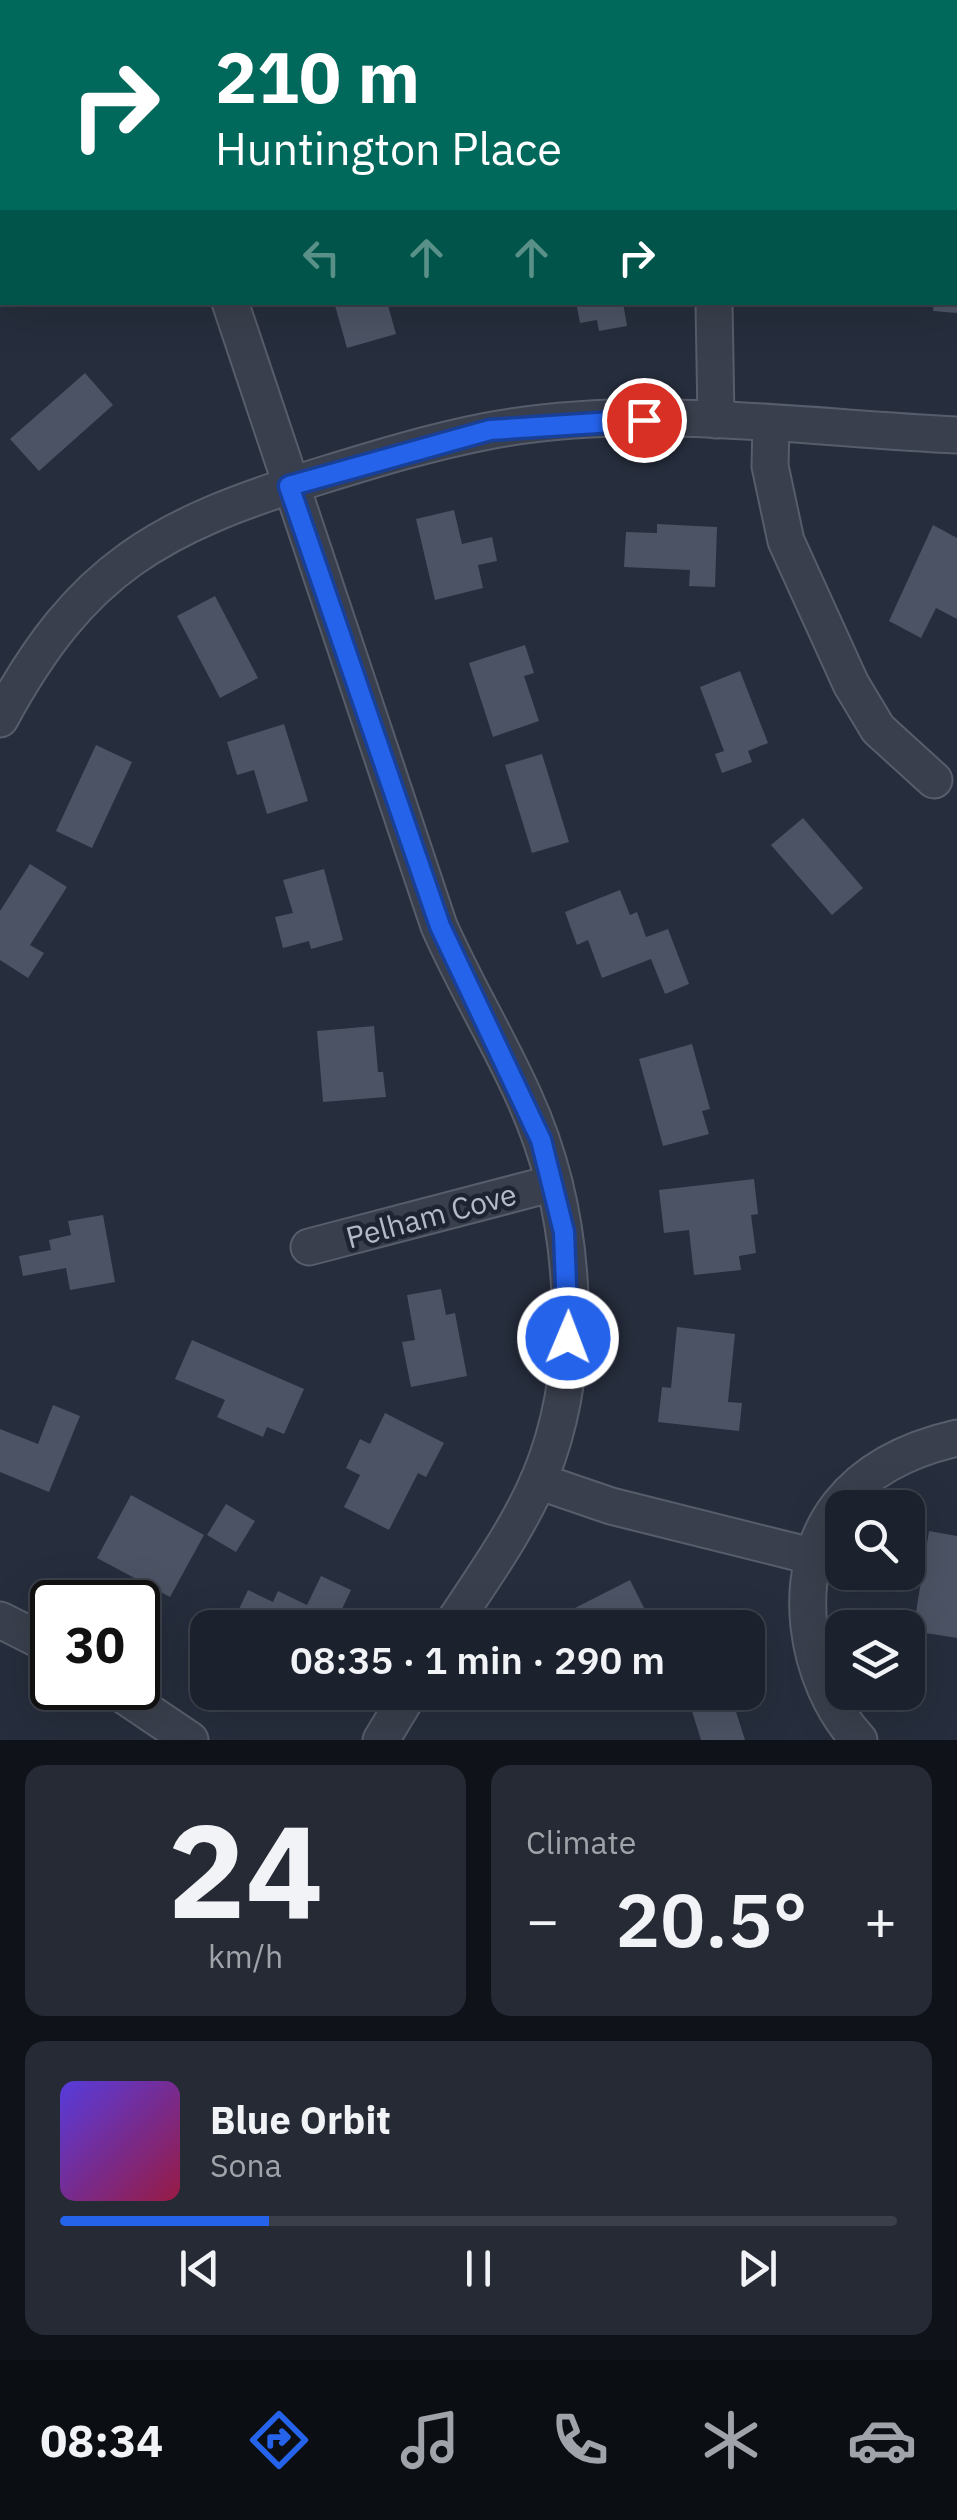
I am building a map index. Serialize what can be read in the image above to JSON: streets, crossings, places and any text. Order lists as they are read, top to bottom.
{
  "streets": {
    "street": ["Pelham Cove"]
  },
  "page": {
    "turn": ["210 m", "Huntington Place"],
    "limit": "30",
    "trip": "08:35 · 1 min · 290 m",
    "tile": [
      ["24", "km/h"],
      "Climate"
    ],
    "heat": ["−", "20.5°", "+"],
    "song": ["Blue Orbit", "Sona"],
    "tabs": "08:34"
  }
}
